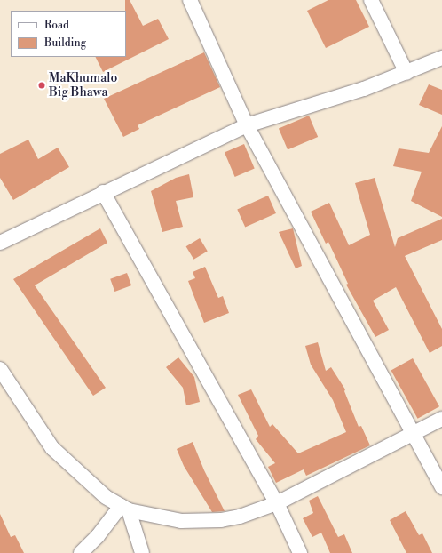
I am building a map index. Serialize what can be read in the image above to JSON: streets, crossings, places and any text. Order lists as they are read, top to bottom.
{
  "places": ["MaKhumalo Big Bhawa"],
  "legend": ["Road", "Building"]
}
